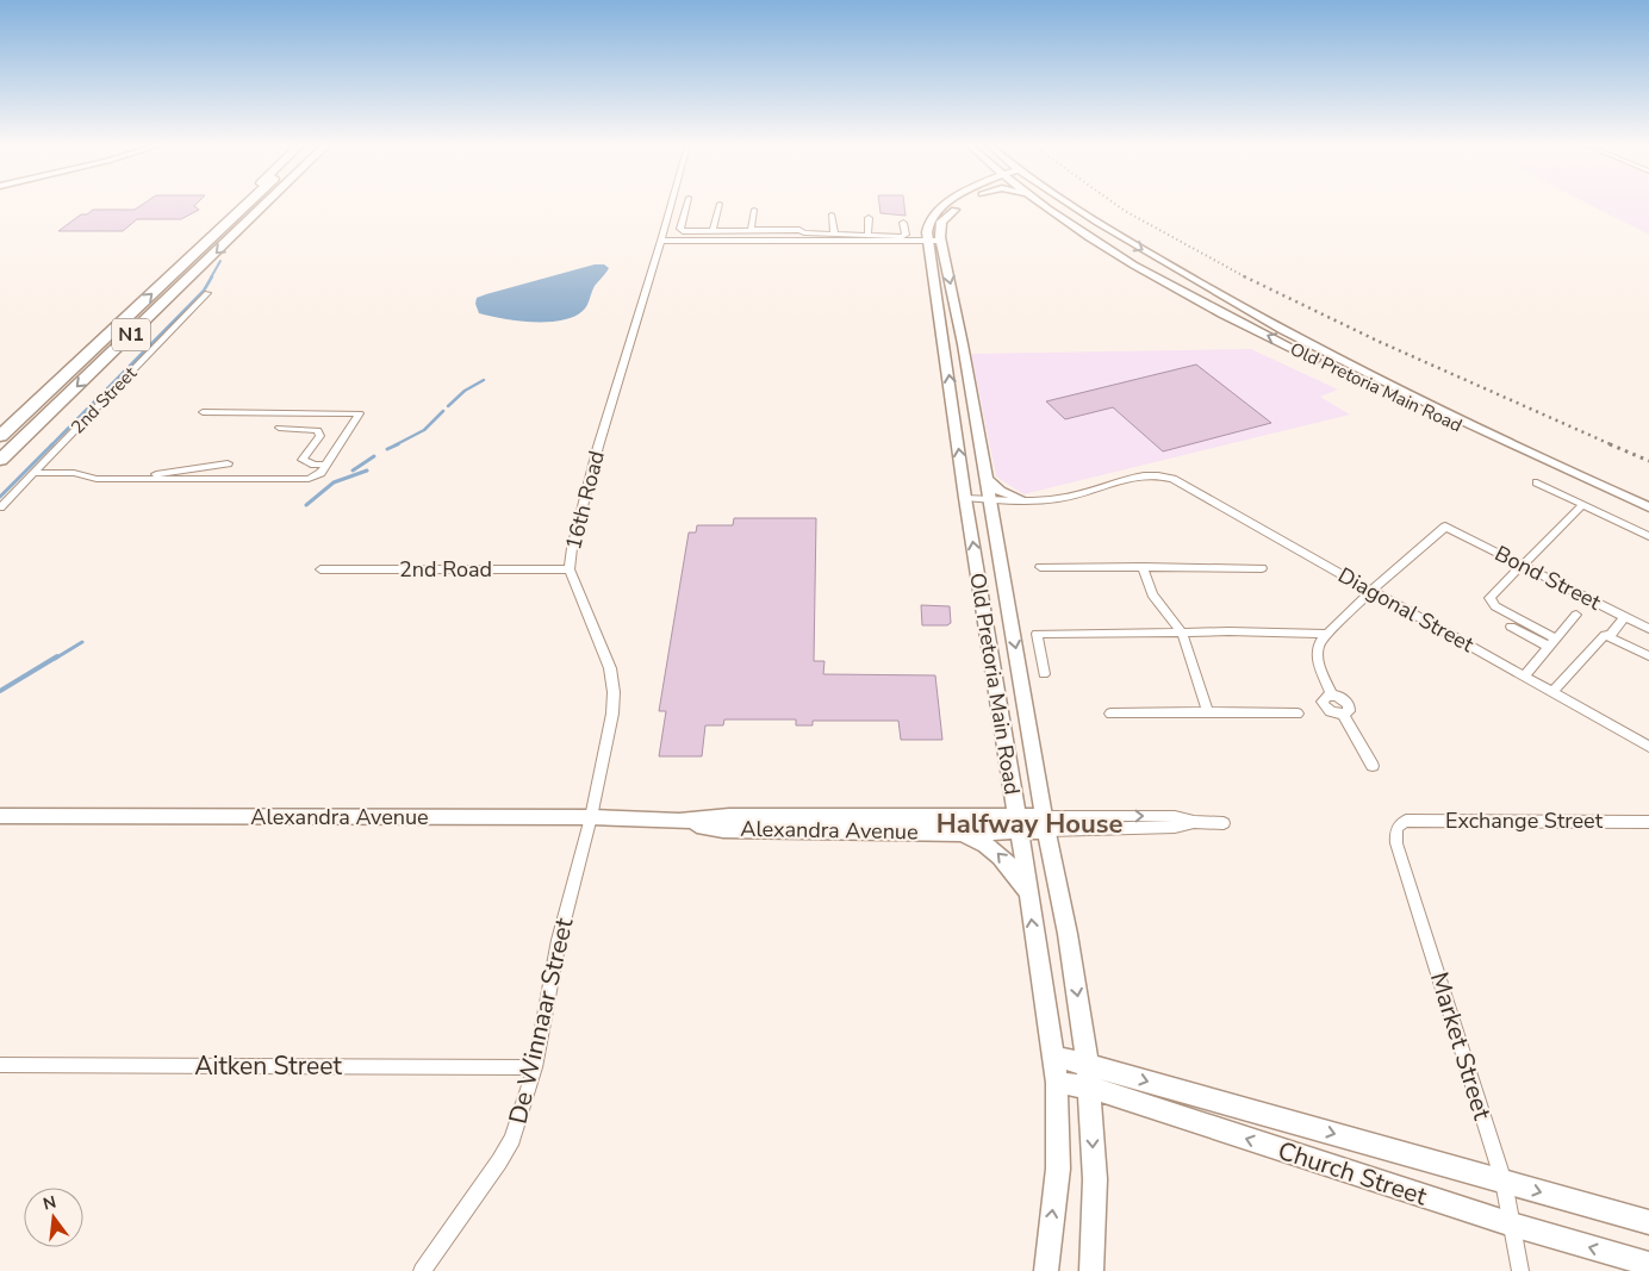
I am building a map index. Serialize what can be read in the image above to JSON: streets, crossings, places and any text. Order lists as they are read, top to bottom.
{
  "streets": {
    "highway": ["N1"],
    "main road": ["Old Pretoria Main Road", "Alexandra Avenue", "Church Street"],
    "street": [
      "2nd Street",
      "16th Road",
      "2nd Road",
      "Bond Street",
      "Diagonal Street",
      "Exchange Street",
      "De Winnaar Street",
      "Market Street",
      "Aitken Street"
    ]
  },
  "crossings": [
    ["Old Pretoria Main Road", "Alexandra Avenue"],
    ["Old Pretoria Main Road", "Church Street"],
    ["16th Road", "2nd Road"],
    ["16th Road", "Alexandra Avenue"],
    ["16th Road", "De Winnaar Street"],
    ["Bond Street", "Diagonal Street"],
    ["Alexandra Avenue", "De Winnaar Street"],
    ["Exchange Street", "Market Street"],
    ["De Winnaar Street", "Aitken Street"],
    ["Market Street", "Church Street"]
  ],
  "districts": ["Halfway House"],
  "north": "top"
}
